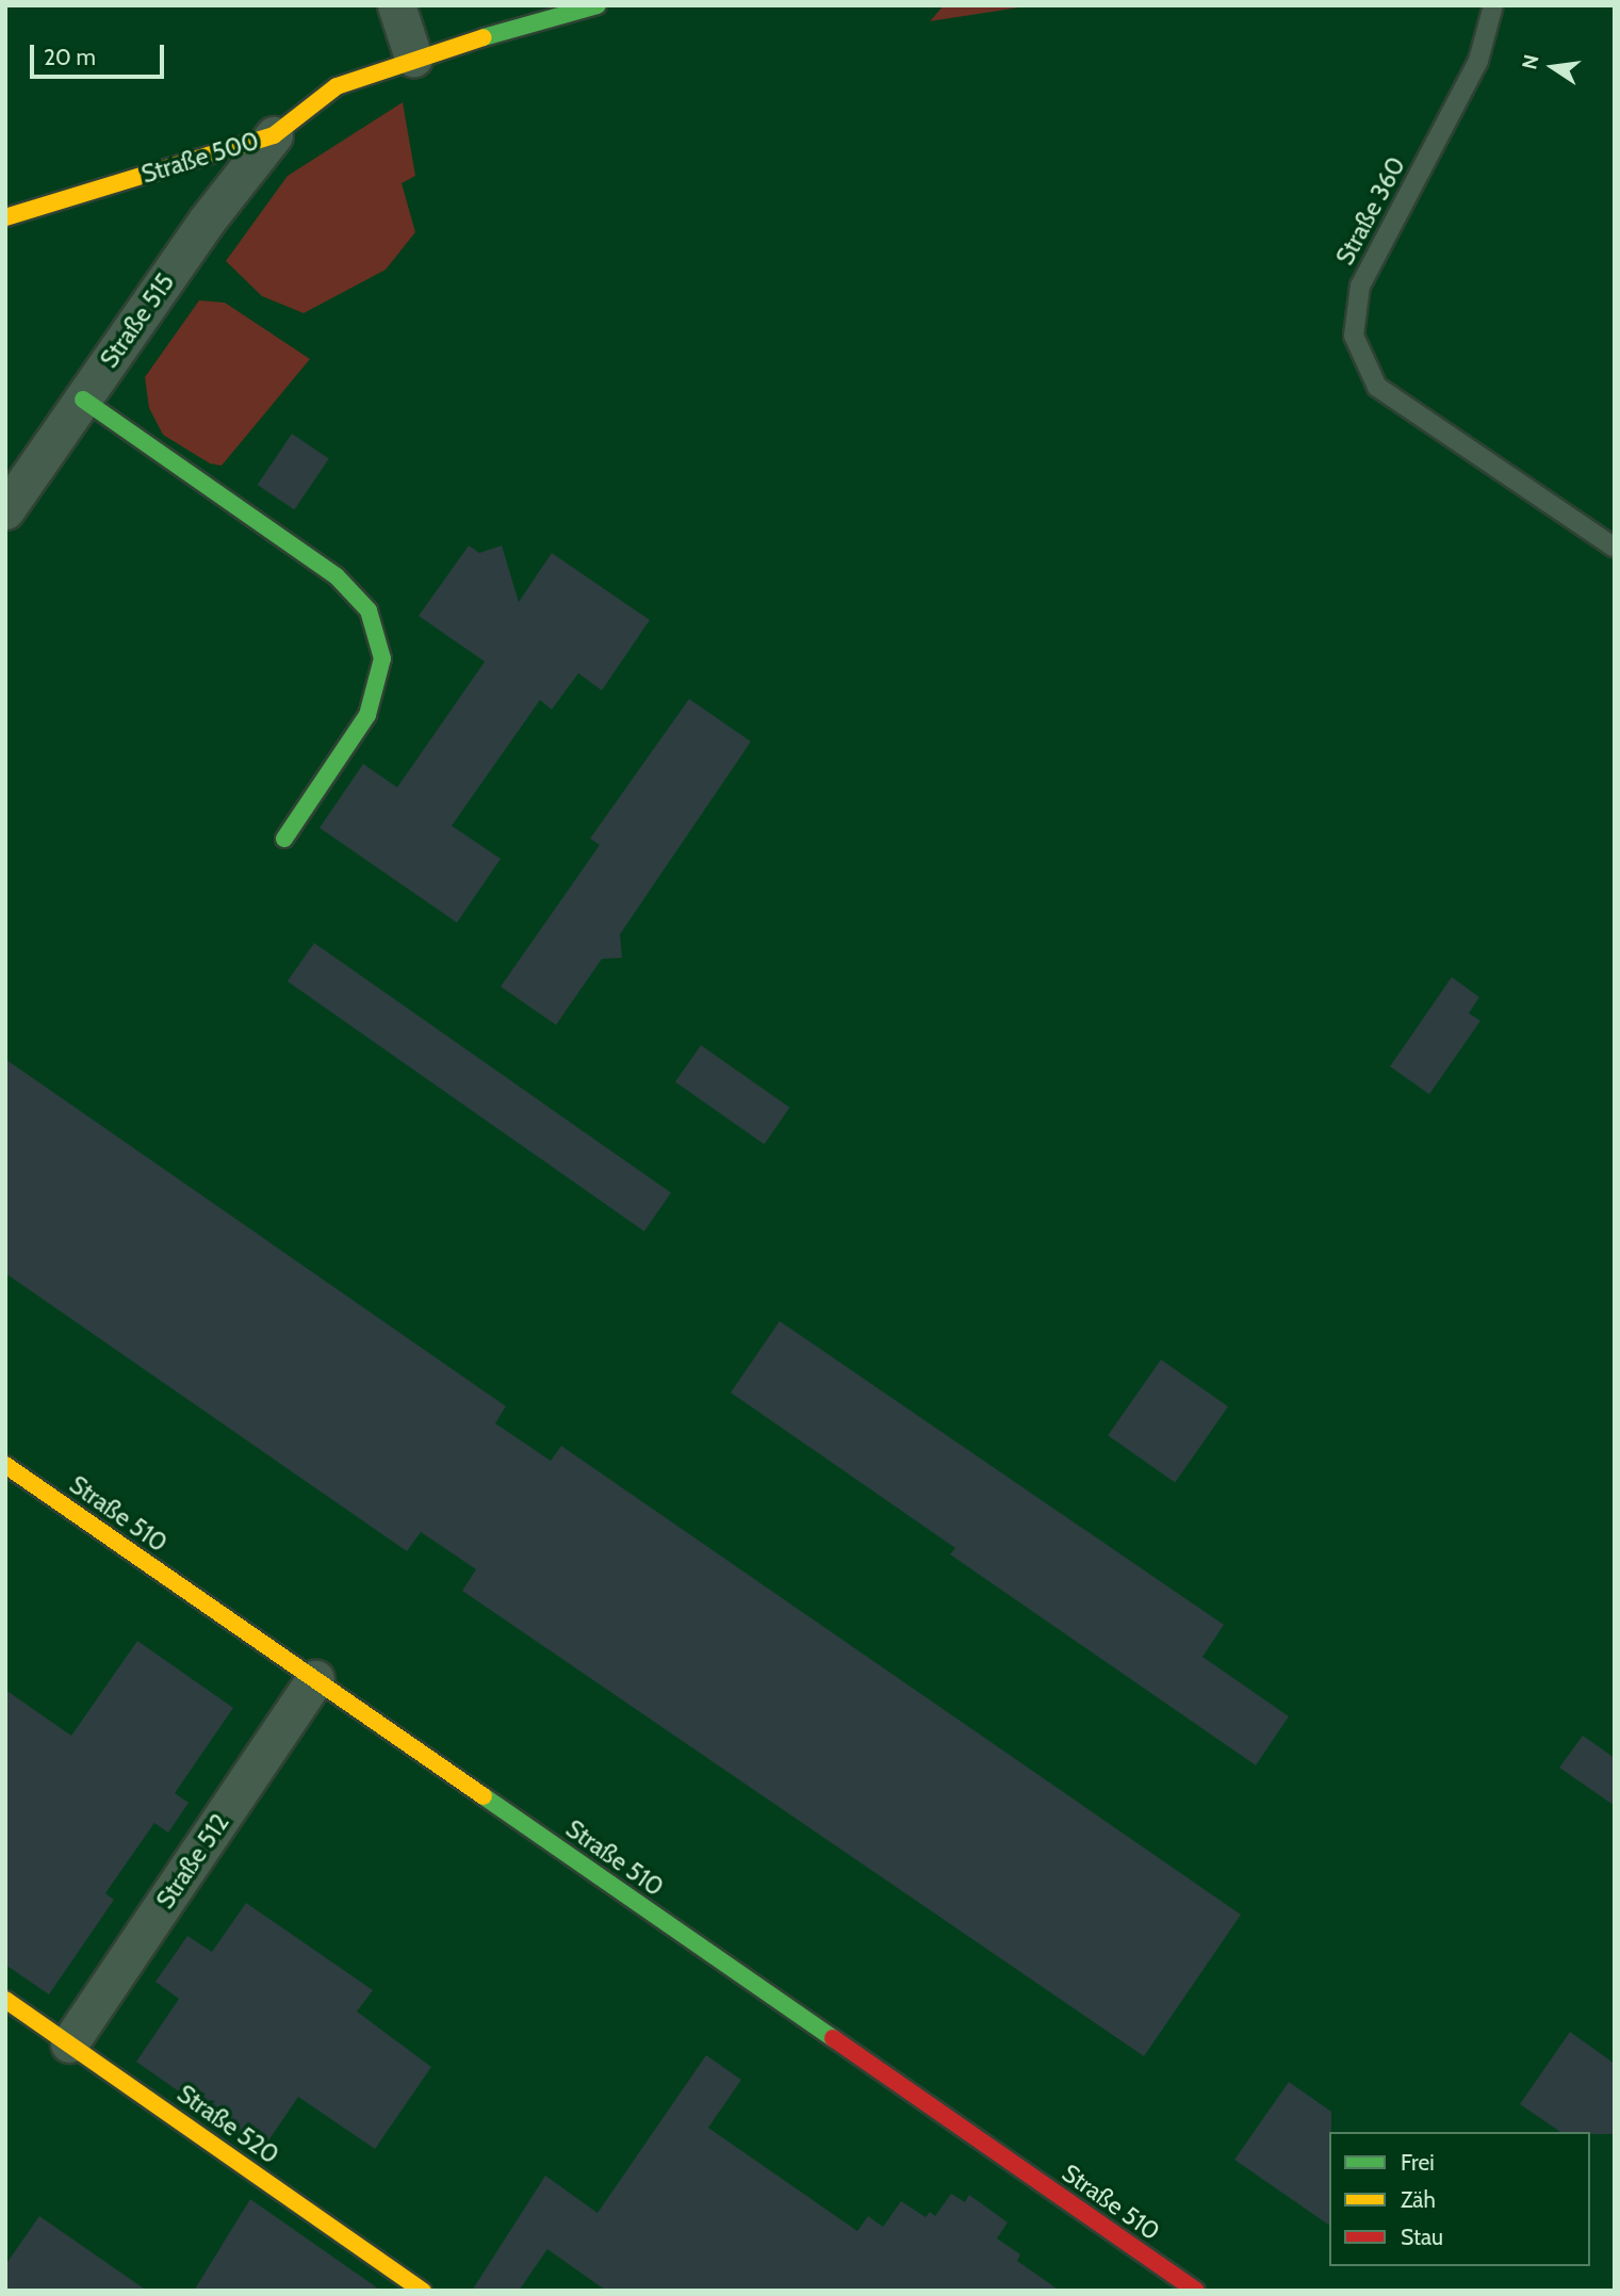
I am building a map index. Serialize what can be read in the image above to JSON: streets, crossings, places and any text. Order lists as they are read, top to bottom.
{
  "streets": {
    "street": [
      "Straße 500",
      "Straße 515",
      "Straße 510",
      "Straße 512",
      "Straße 520"
    ],
    "lane": ["Straße 360"]
  },
  "crossings": [
    ["Straße 500", "Straße 515"],
    ["Straße 510", "Straße 512"],
    ["Straße 512", "Straße 520"]
  ],
  "legend": ["Frei", "Zäh", "Stau"],
  "scale_bar": "20 m",
  "north": "left"
}
